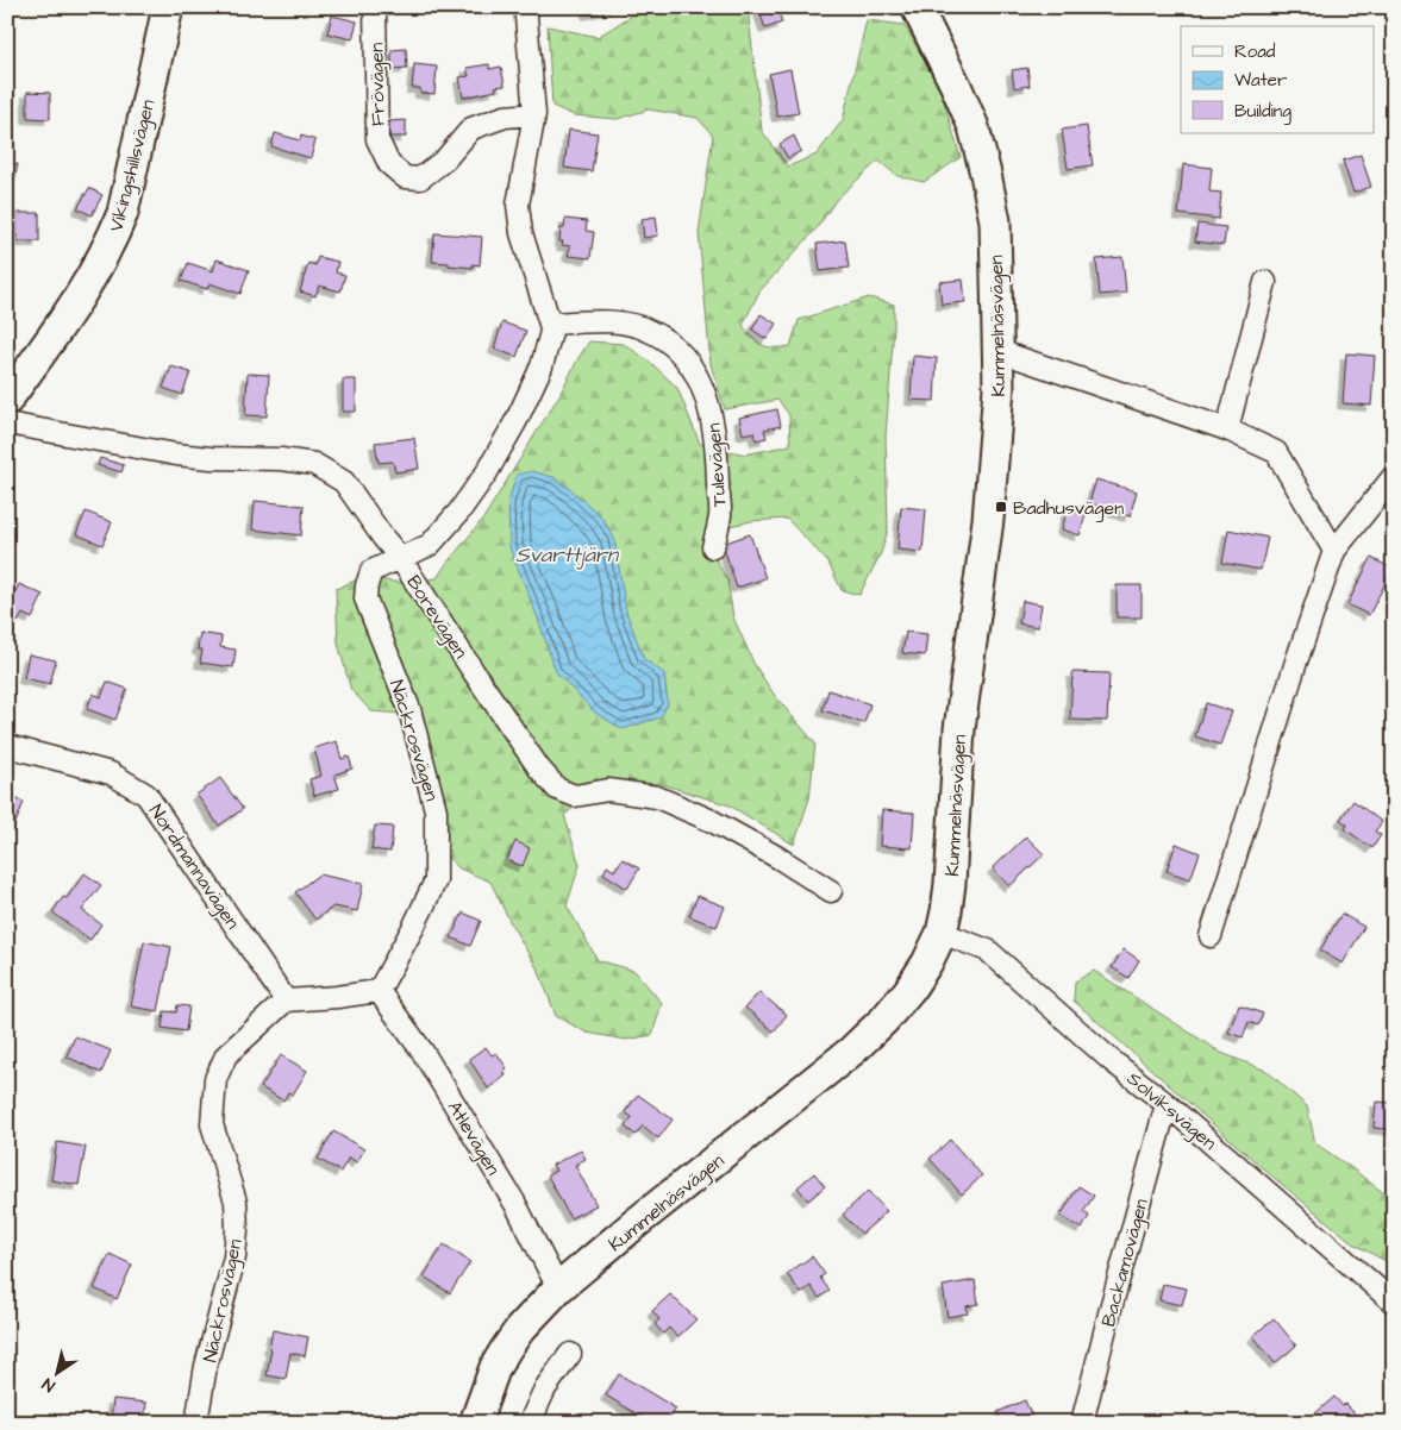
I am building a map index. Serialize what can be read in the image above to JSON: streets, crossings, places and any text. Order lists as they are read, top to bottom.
{
  "streets": {
    "street": [
      "Frövägen",
      "Vikingshillsvägen",
      "Kummelnäsvägen",
      "Tulevägen",
      "Borevägen",
      "Näckrosvägen",
      "Nordmannavägen",
      "Solviksvägen",
      "Atlevägen",
      "Backamovägen"
    ]
  },
  "crossings": [
    ["Frövägen", "Näckrosvägen"],
    ["Kummelnäsvägen", "Solviksvägen"],
    ["Kummelnäsvägen", "Atlevägen"],
    ["Tulevägen", "Näckrosvägen"],
    ["Borevägen", "Näckrosvägen"],
    ["Näckrosvägen", "Nordmannavägen"],
    ["Näckrosvägen", "Atlevägen"],
    ["Solviksvägen", "Backamovägen"]
  ],
  "water": ["Svarttjärn"],
  "places": {
    "transit": ["Badhusvägen"]
  },
  "legend": ["Road", "Water", "Building"],
  "north": "bottom left"
}
